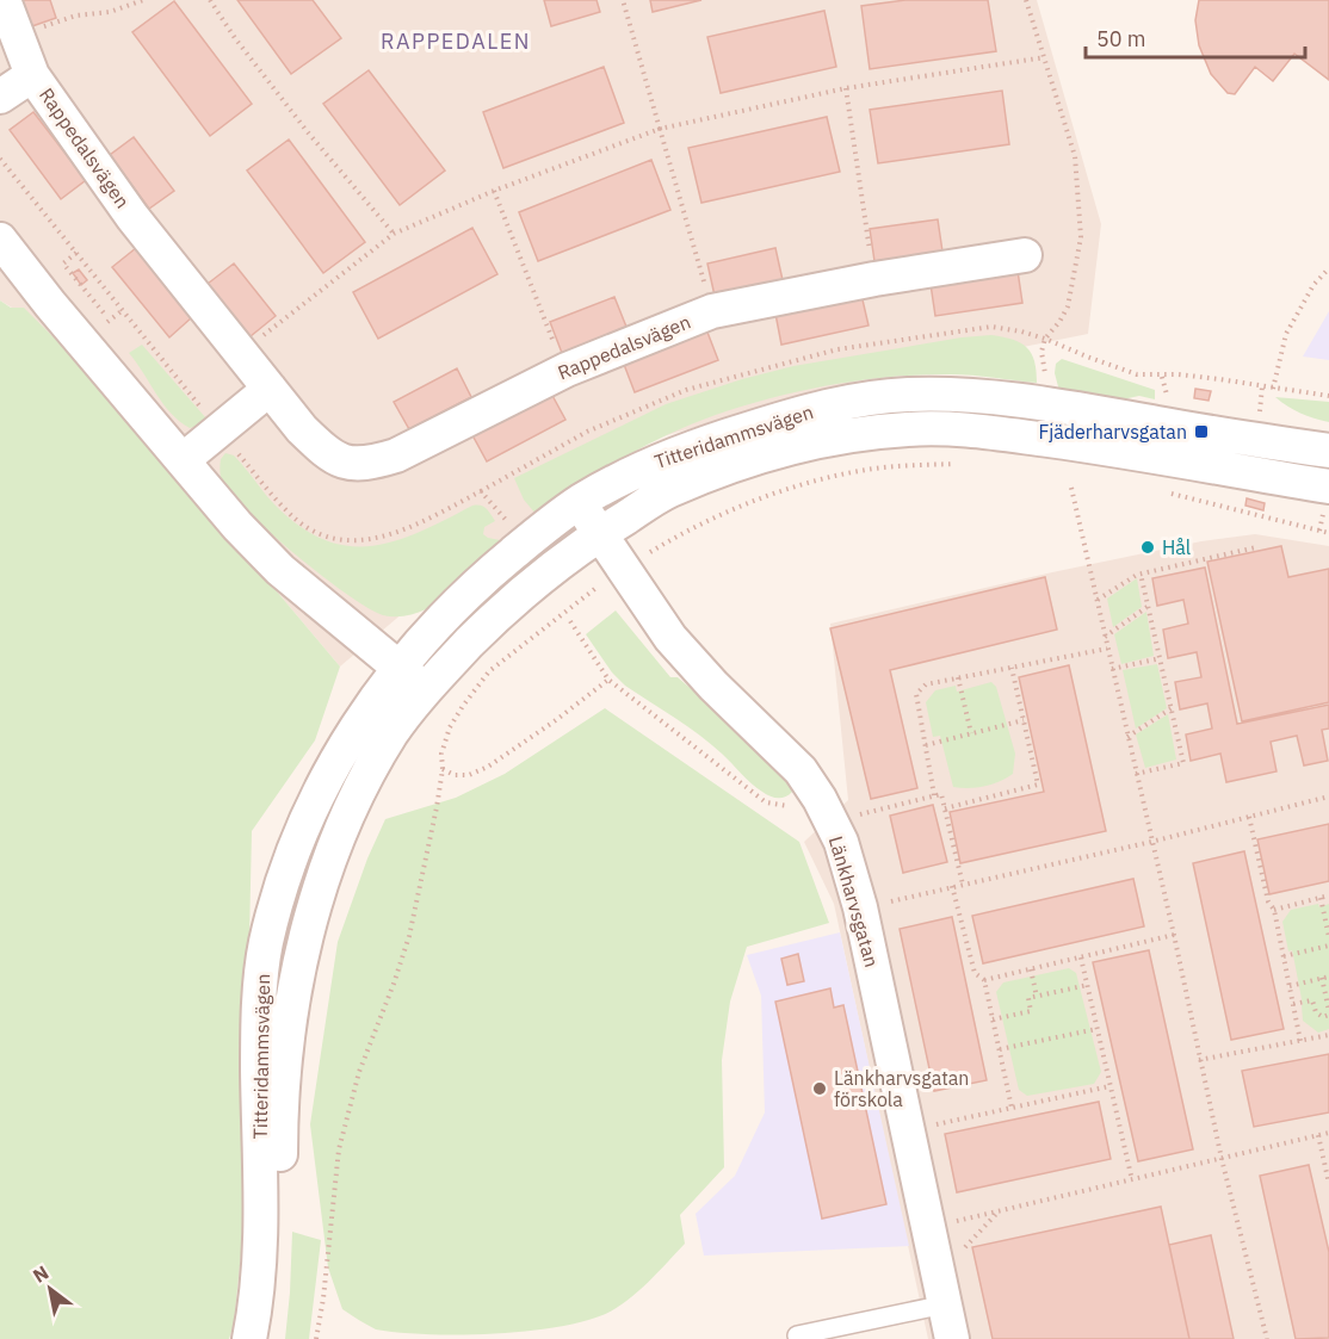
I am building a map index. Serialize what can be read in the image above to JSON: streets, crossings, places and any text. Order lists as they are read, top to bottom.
{
  "streets": {
    "street": ["Rappedalsvägen", "Titteridammsvägen", "Länkharvsgatan"]
  },
  "crossings": [
    ["Titteridammsvägen", "Länkharvsgatan"]
  ],
  "districts": ["RAPPEDALEN"],
  "places": {
    "transit": ["Fjäderharvsgatan"],
    "other": ["Hål", "Länkharvsgatan förskola"]
  },
  "scale_bar": "50 m",
  "north": "top left"
}
